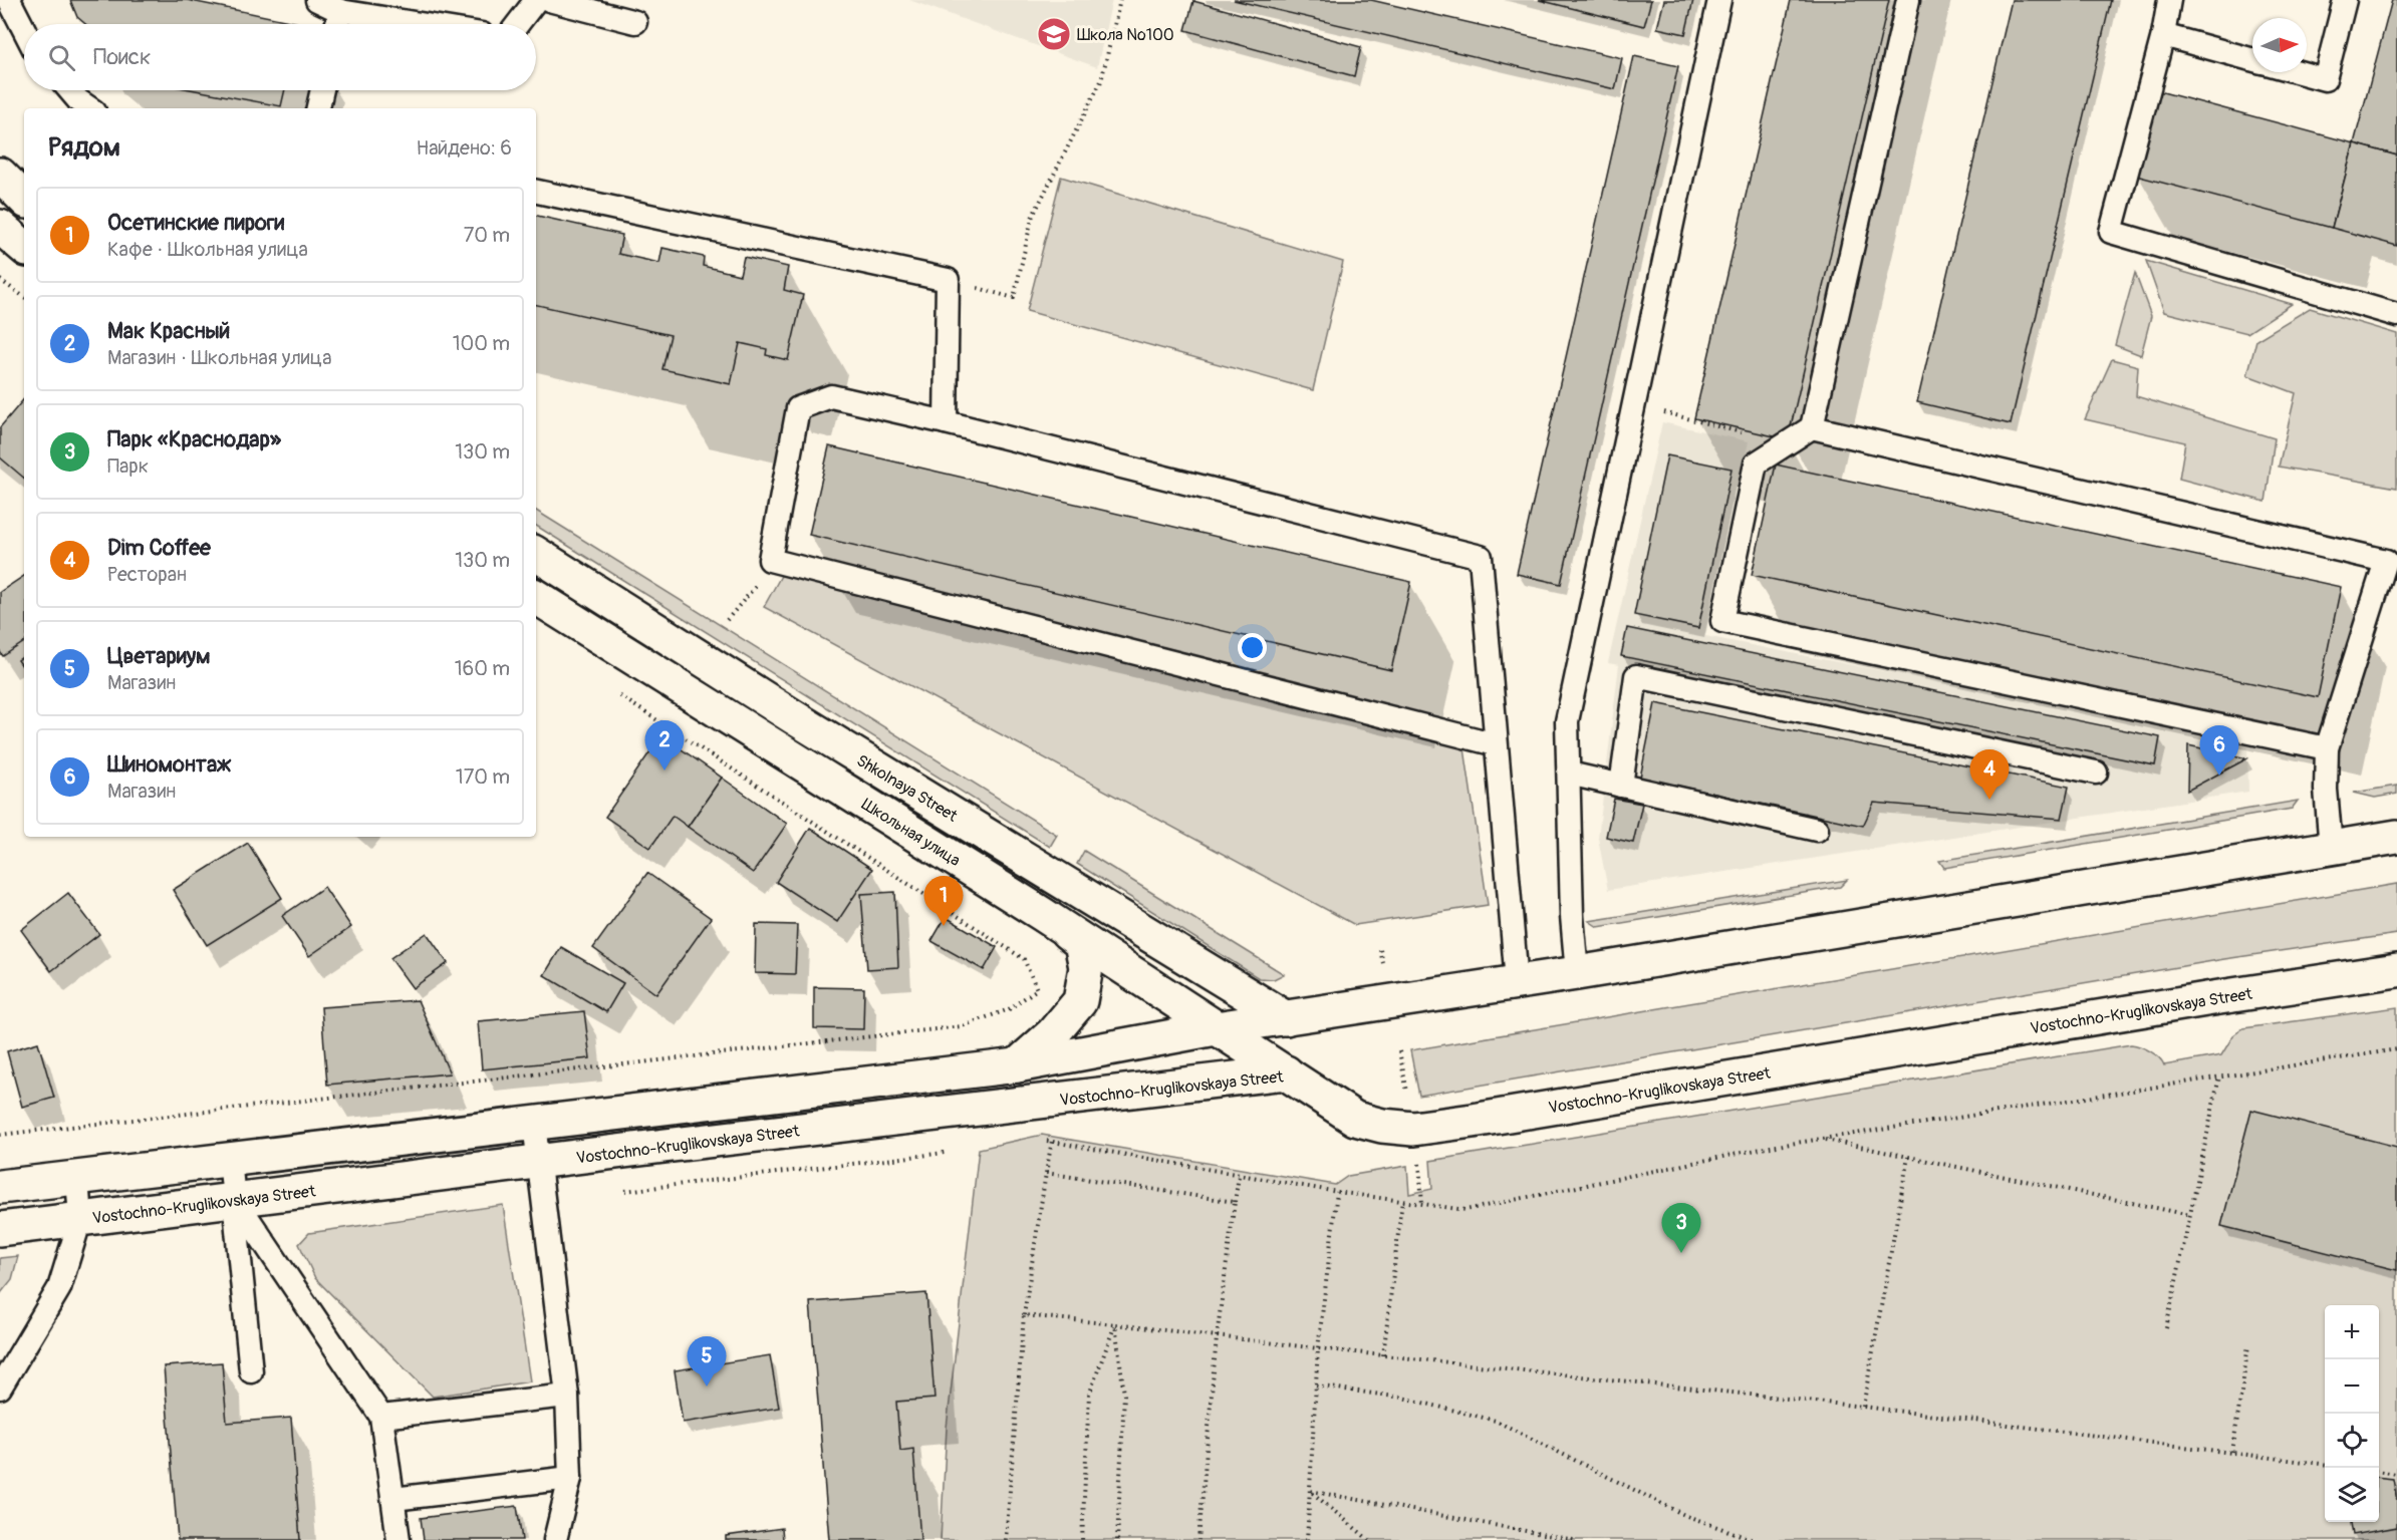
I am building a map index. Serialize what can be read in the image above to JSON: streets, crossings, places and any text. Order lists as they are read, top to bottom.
{
  "streets": {
    "main road": ["Shkolnaya Street", "Школьная улица", "Vostochno-Kruglikovskaya Street"]
  },
  "crossings": [
    ["Школьная улица", "Vostochno-Kruglikovskaya Street"]
  ],
  "places": {
    "school or university": ["Школа №100"]
  },
  "north": "right",
  "page": {
    "search": "Поиск",
    "heading": ["Рядом", "Найдено: 6"],
    "list": [
      {
        "mark": "1",
        "name": "Осетинские пироги",
        "note": "Кафе · Школьная улица",
        "value": "70 m"
      },
      {
        "mark": "2",
        "name": "Мак Красный",
        "note": "Магазин · Школьная улица",
        "value": "100 m"
      },
      {
        "mark": "3",
        "name": "Парк «Краснодар»",
        "note": "Парк",
        "value": "130 m"
      },
      {
        "mark": "4",
        "name": "Dim Coffee",
        "note": "Ресторан",
        "value": "130 m"
      },
      {
        "mark": "5",
        "name": "Цветариум",
        "note": "Магазин",
        "value": "160 m"
      },
      {
        "mark": "6",
        "name": "Шиномонтаж",
        "note": "Магазин",
        "value": "170 m"
      }
    ],
    "pins": [
      "2",
      "6",
      "4",
      "1",
      "3",
      "5"
    ],
    "map_buttons": ["+", "−"]
  }
}
